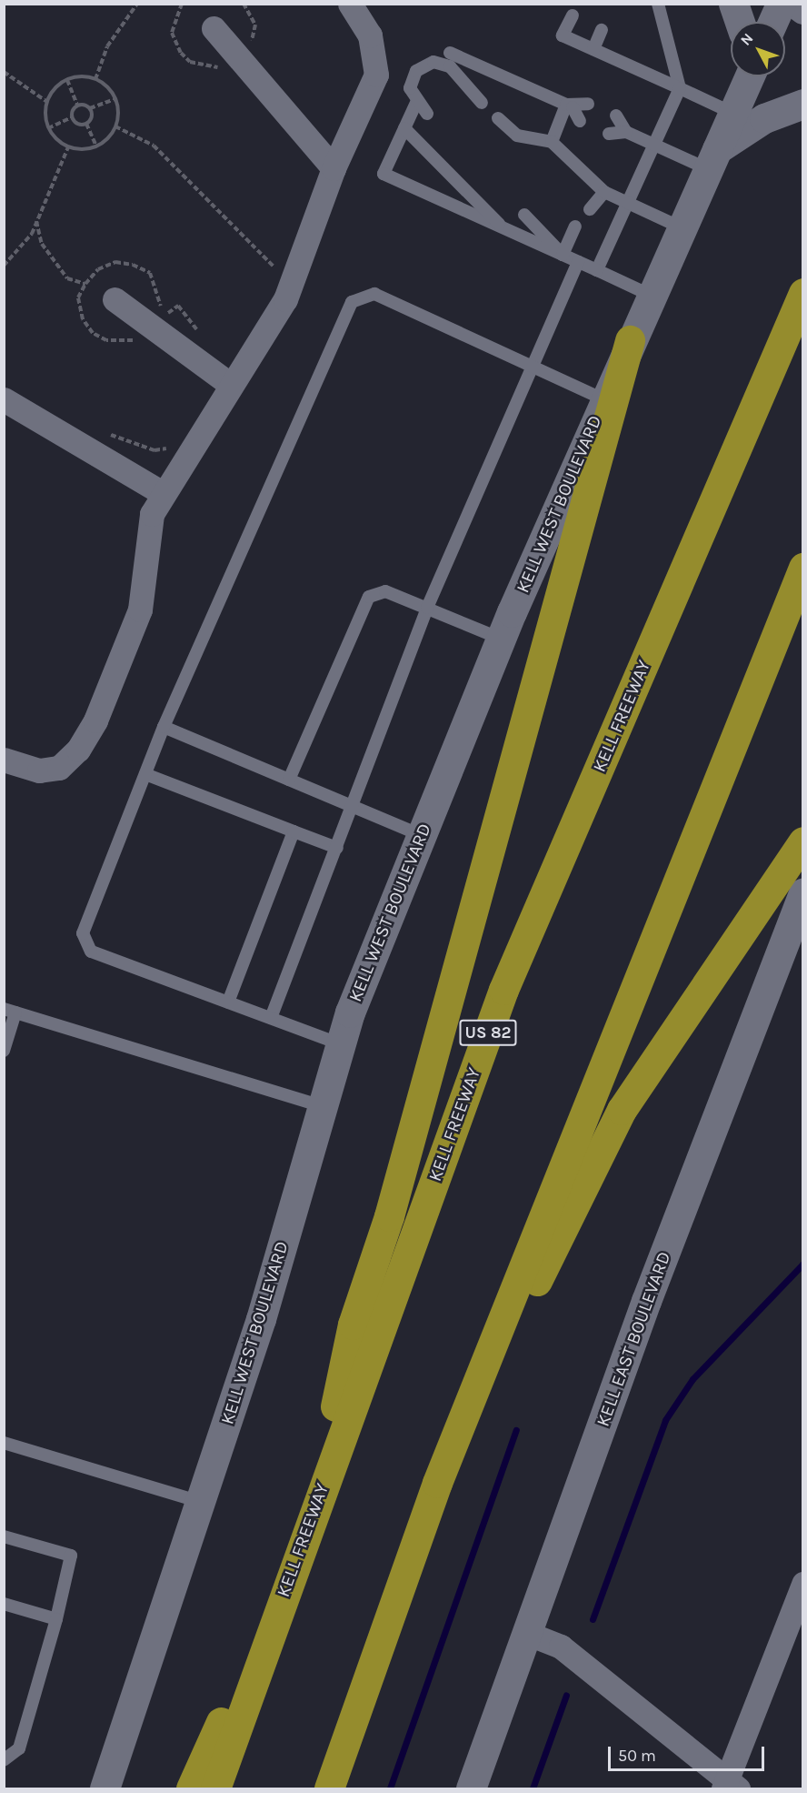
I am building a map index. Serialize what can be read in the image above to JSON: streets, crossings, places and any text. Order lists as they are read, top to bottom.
{
  "streets": {
    "highway": ["KELL FREEWAY", "US 82"],
    "main road": ["KELL WEST BOULEVARD", "KELL EAST BOULEVARD"]
  },
  "scale_bar": "50 m",
  "north": "top left"
}
